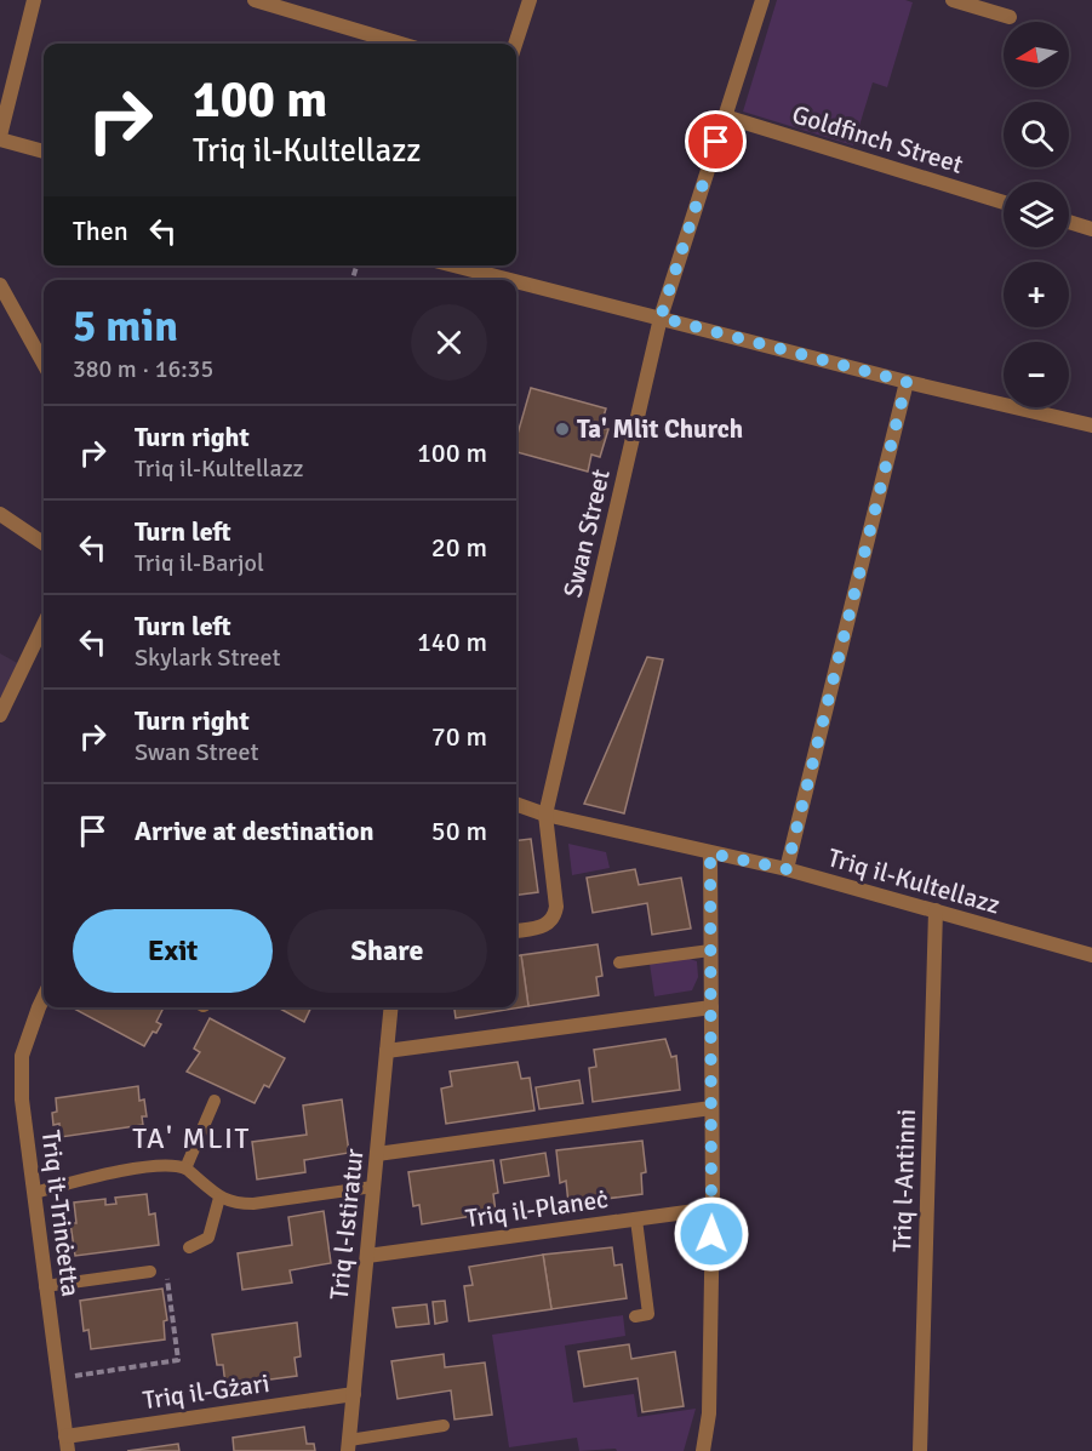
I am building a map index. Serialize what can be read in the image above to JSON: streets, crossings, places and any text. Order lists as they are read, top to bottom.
{
  "streets": {
    "street": [
      "Goldfinch Street",
      "Swan Street",
      "Triq il-Kultellazz",
      "Triq l-Antinni",
      "Triq il-Planeċ",
      "Triq it-Trinċetta",
      "Triq l-Istiratur",
      "Triq il-Gżari"
    ]
  },
  "crossings": [
    ["Goldfinch Street", "Swan Street"],
    ["Swan Street", "Triq il-Kultellazz"],
    ["Triq il-Kultellazz", "Triq l-Antinni"],
    ["Triq il-Planeċ", "Triq l-Istiratur"],
    ["Triq it-Trinċetta", "Triq il-Gżari"],
    ["Triq l-Istiratur", "Triq il-Gżari"]
  ],
  "districts": ["TA' MLIT"],
  "places": ["Ta' Mlit Church"],
  "north": "left",
  "page": {
    "map_buttons": ["+", "−"],
    "turn": ["100 m", "Triq il-Kultellazz"],
    "then": "Then",
    "heading": ["5 min", "380 m · 16:35"],
    "list": [
      {
        "name": "Turn right",
        "note": "Triq il-Kultellazz",
        "value": "100 m"
      },
      {
        "name": "Turn left",
        "note": "Triq il-Barjol",
        "value": "20 m"
      },
      {
        "name": "Turn left",
        "note": "Skylark Street",
        "value": "140 m"
      },
      {
        "name": "Turn right",
        "note": "Swan Street",
        "value": "70 m"
      },
      {
        "name": "Arrive at destination",
        "value": "50 m"
      }
    ],
    "buttons": ["Exit", "Share"]
  }
}
